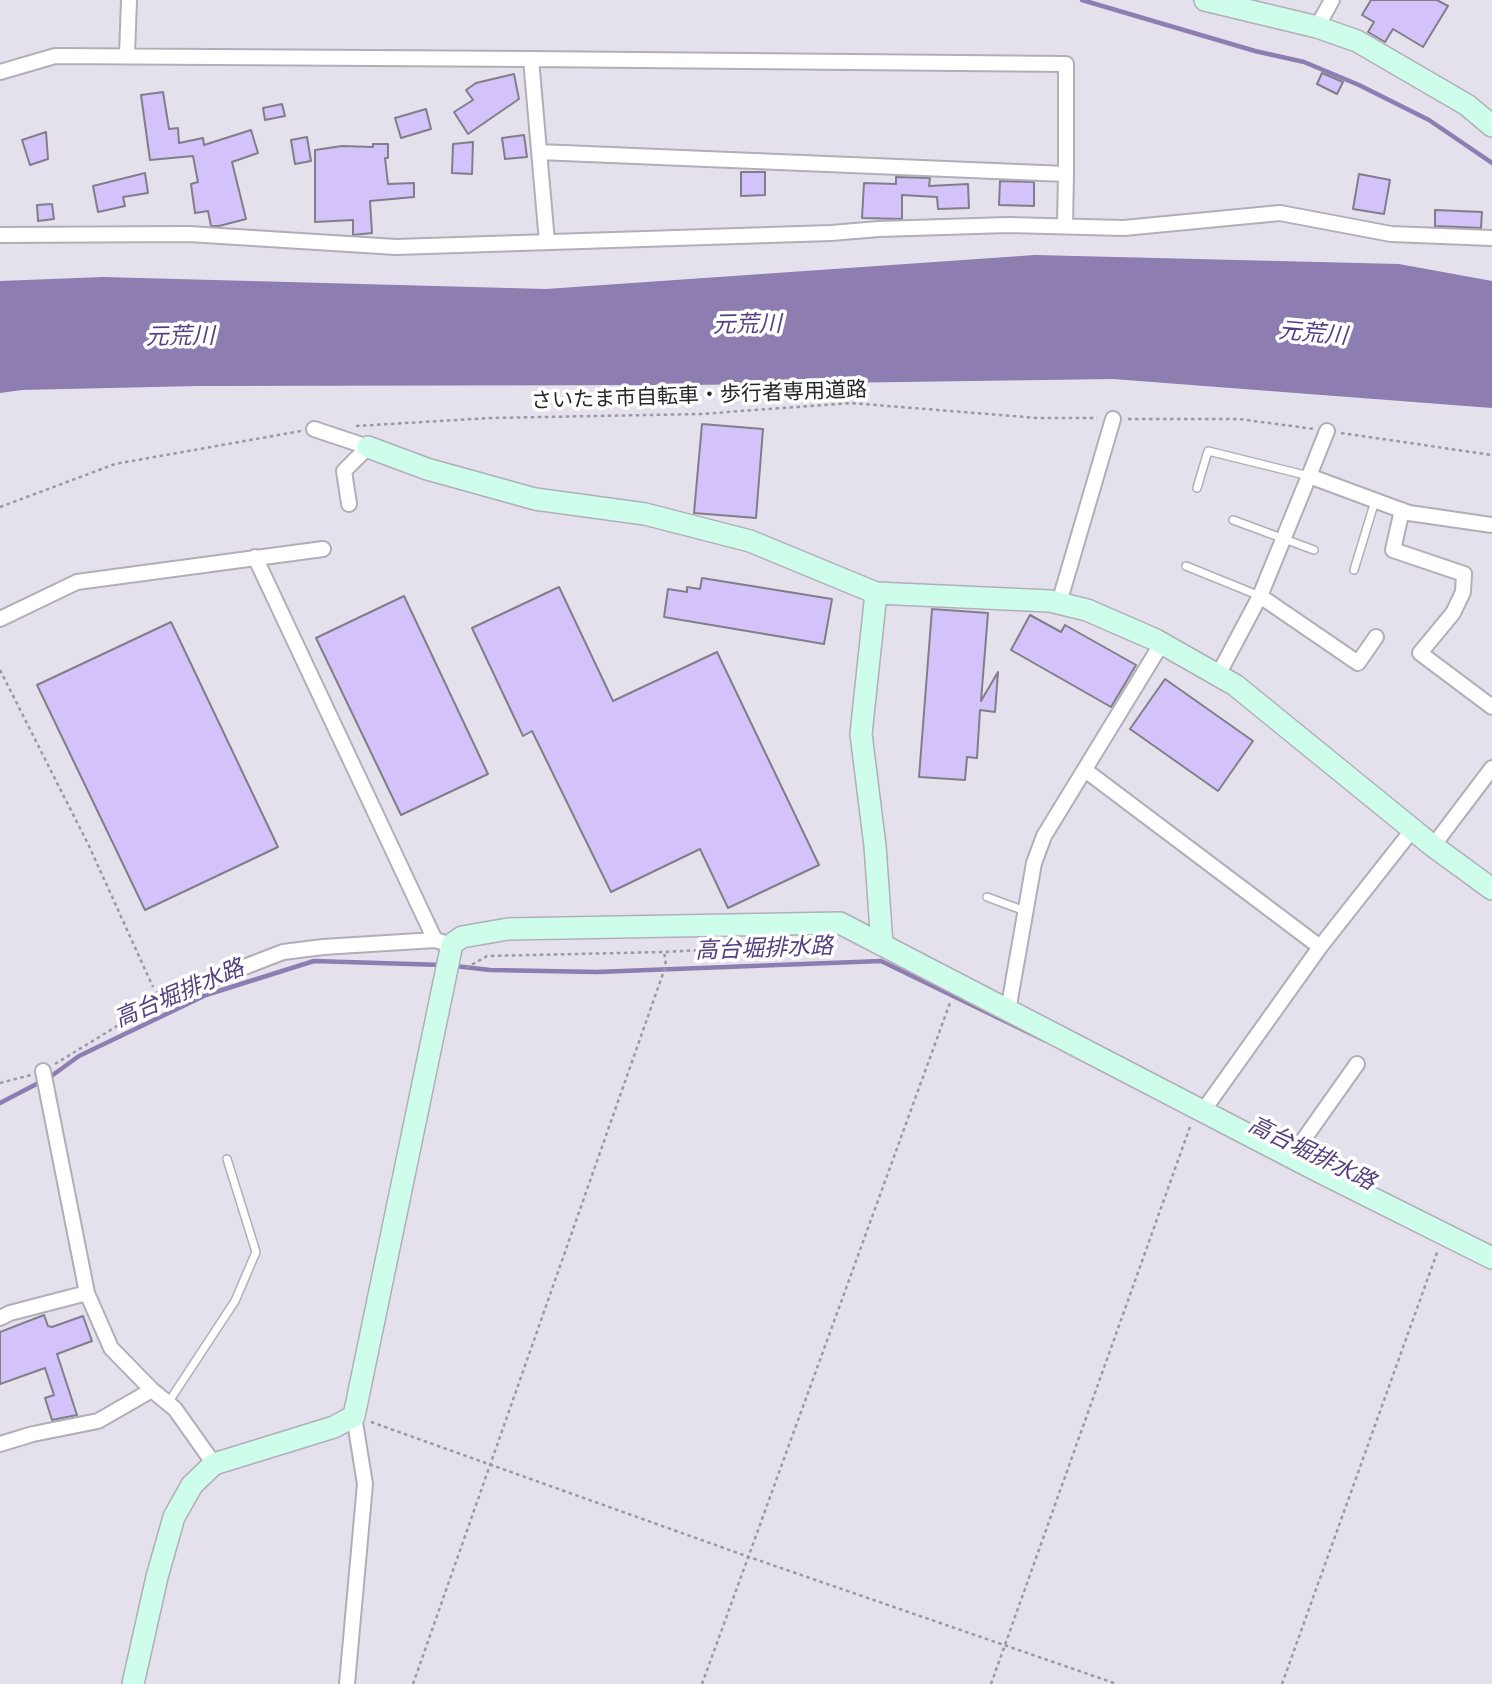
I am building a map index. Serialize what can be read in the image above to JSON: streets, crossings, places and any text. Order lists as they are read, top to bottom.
{
  "streets": {
    "path": ["さいたま市自転車・歩行者専用道路"]
  },
  "water": ["元荒川", "高台堀排水路"]
}
